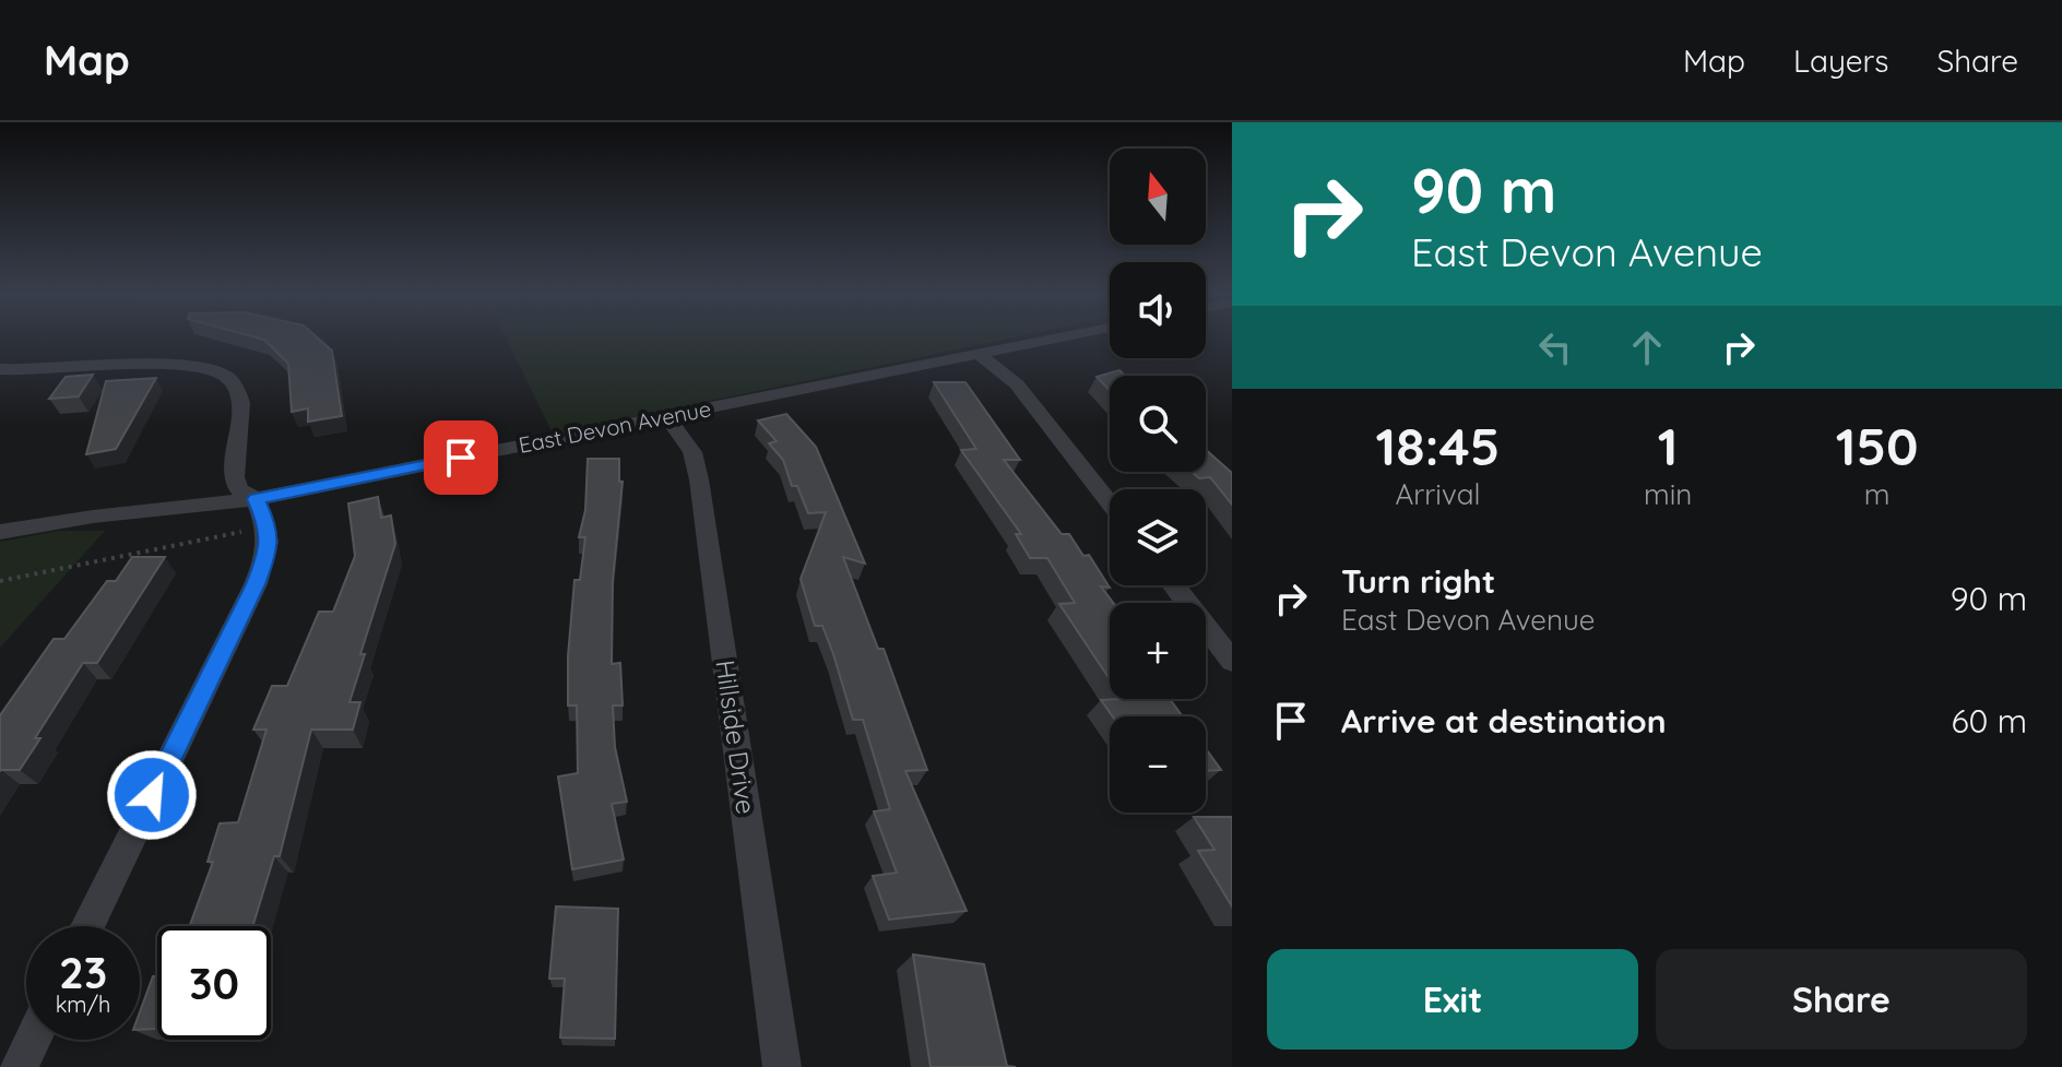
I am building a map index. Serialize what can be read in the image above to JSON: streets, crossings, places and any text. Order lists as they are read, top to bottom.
{
  "streets": {
    "street": ["East Devon Avenue", "Hillside Drive"]
  },
  "crossings": [
    ["East Devon Avenue", "Hillside Drive"]
  ],
  "north": "top",
  "page": {
    "header": "Map",
    "nav": ["Map", "Layers", "Share"],
    "turn": ["90 m", "East Devon Avenue"],
    "map_buttons": ["+", "−"],
    "eta": [
      "18:45",
      "Arrival",
      "1",
      "min",
      "150",
      "m"
    ],
    "list": [
      {
        "name": "Turn right",
        "note": "East Devon Avenue",
        "value": "90 m"
      },
      {
        "name": "Arrive at destination",
        "value": "60 m"
      }
    ],
    "speed": "23 km/h",
    "limit": "30",
    "buttons": ["Exit", "Share"]
  }
}
